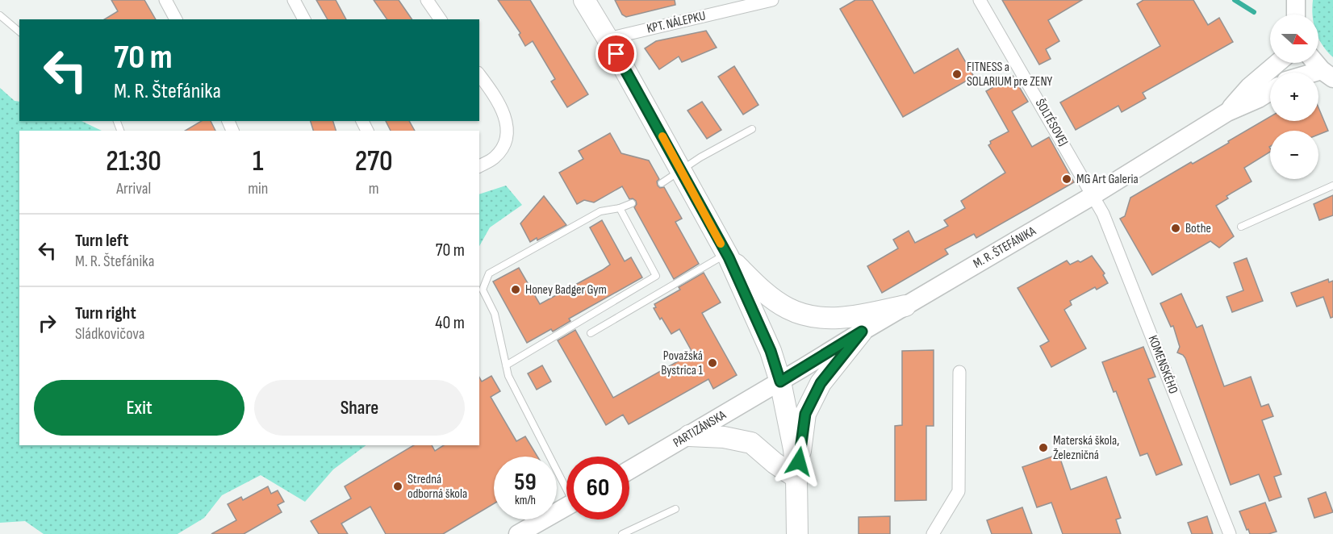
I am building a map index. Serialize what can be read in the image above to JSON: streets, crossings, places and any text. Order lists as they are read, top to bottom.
{
  "streets": {
    "main road": ["M. R. ŠTEFÁNIKA", "PARTIZÁNSKA"],
    "street": ["KPT. NÁLEPKU", "ŠOLTÉSOVEJ", "KOMENSKÉHO"]
  },
  "crossings": [
    ["ŠOLTÉSOVEJ", "M. R. ŠTEFÁNIKA"],
    ["ŠOLTÉSOVEJ", "KOMENSKÉHO"],
    ["M. R. ŠTEFÁNIKA", "KOMENSKÉHO"],
    ["M. R. ŠTEFÁNIKA", "PARTIZÁNSKA"]
  ],
  "places": [
    "FITNESS a SOLARIUM pre ZENY",
    "MG Art Galeria",
    "Bothe",
    "Honey Badger Gym",
    "Považská Bystrica 1",
    "Materská škola, Železničná",
    "Stredná odborná škola"
  ],
  "north": "right",
  "page": {
    "map_buttons": ["+", "−"],
    "turn": ["70 m", "M. R. Štefánika"],
    "eta": [
      "21:30",
      "Arrival",
      "1",
      "min",
      "270",
      "m"
    ],
    "list": [
      {
        "name": "Turn left",
        "note": "M. R. Štefánika",
        "value": "70 m"
      },
      {
        "name": "Turn right",
        "note": "Sládkovičova",
        "value": "40 m"
      }
    ],
    "buttons": ["Exit", "Share"],
    "speed": "59 km/h",
    "limit": "60"
  }
}
